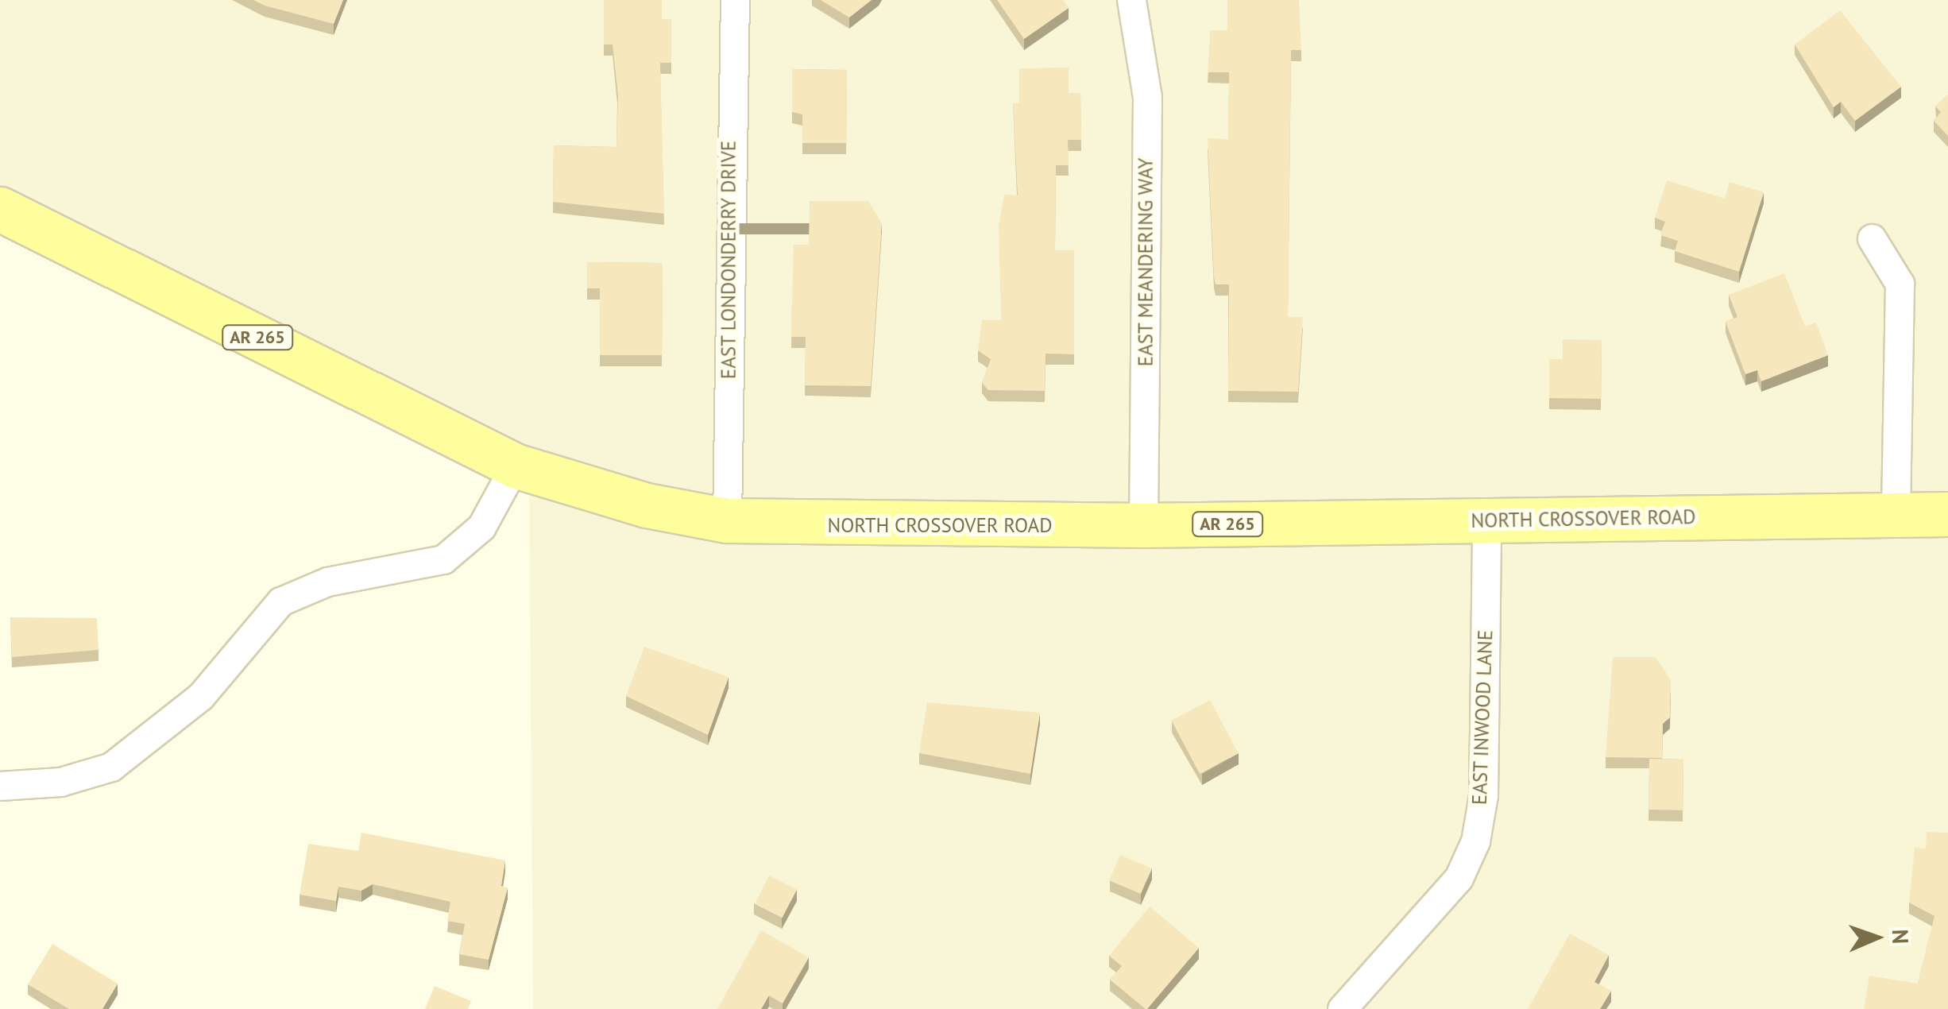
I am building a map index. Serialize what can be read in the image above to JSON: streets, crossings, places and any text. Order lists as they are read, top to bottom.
{
  "streets": {
    "main road": ["AR 265", "NORTH CROSSOVER ROAD"],
    "street": ["EAST LONDONDERRY DRIVE", "EAST MEANDERING WAY", "EAST INWOOD LANE"]
  },
  "crossings": [
    ["EAST LONDONDERRY DRIVE", "NORTH CROSSOVER ROAD"],
    ["EAST MEANDERING WAY", "NORTH CROSSOVER ROAD"],
    ["NORTH CROSSOVER ROAD", "EAST INWOOD LANE"]
  ],
  "north": "right"
}
